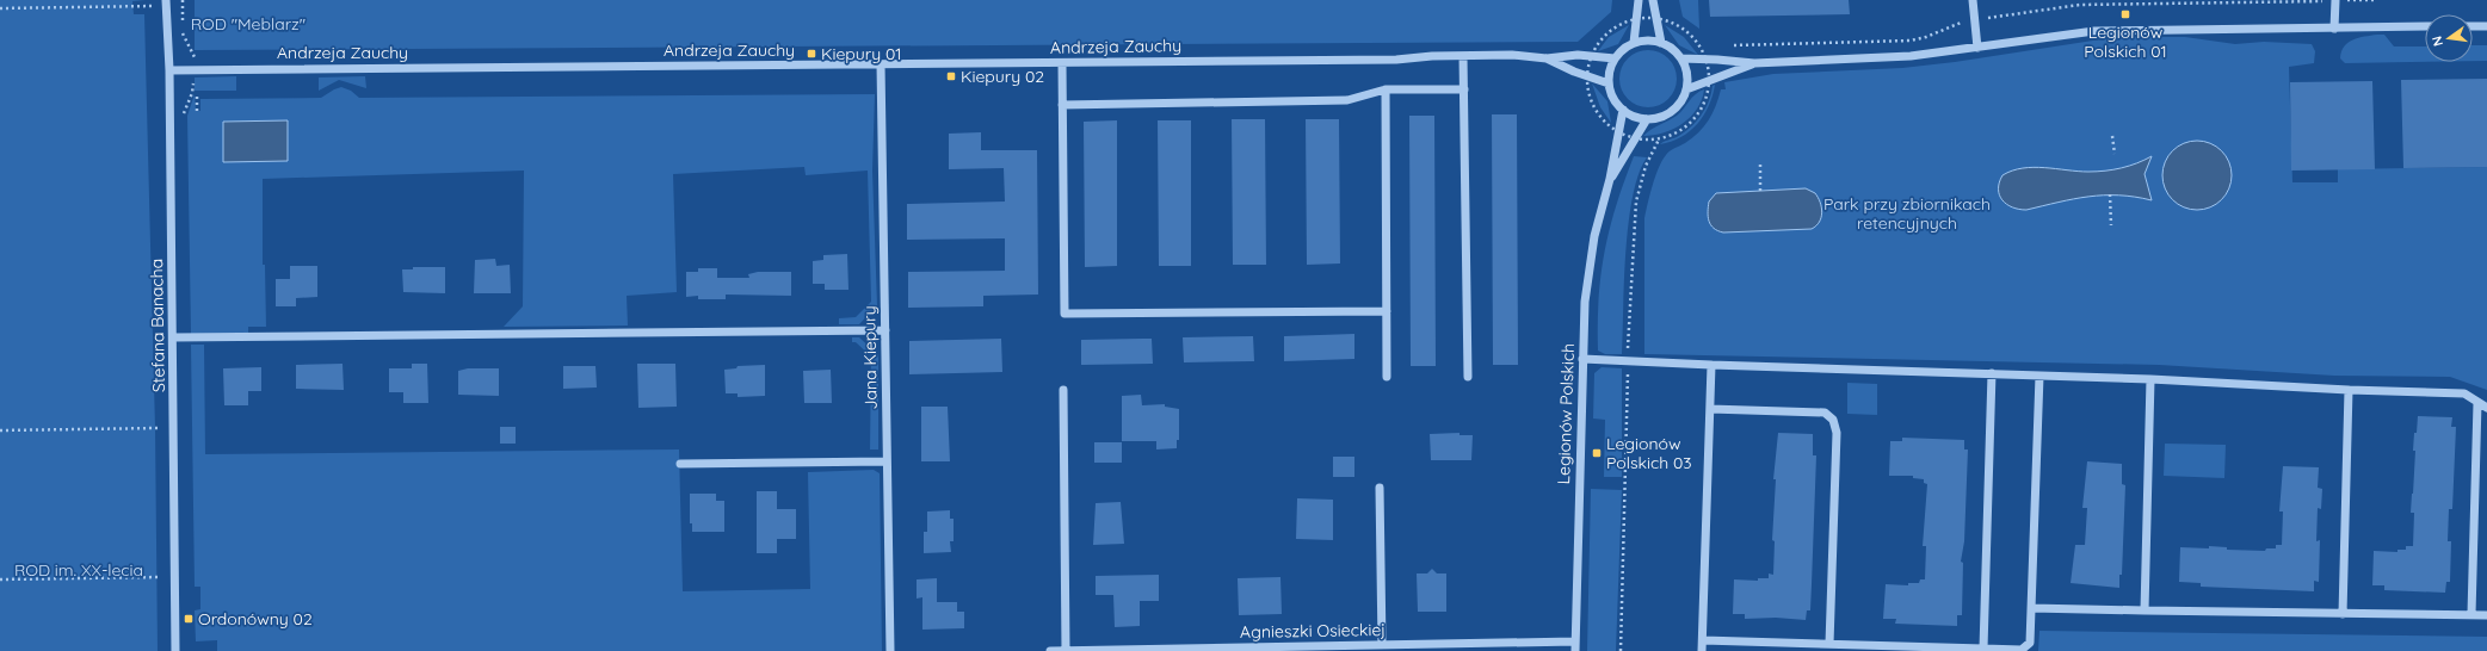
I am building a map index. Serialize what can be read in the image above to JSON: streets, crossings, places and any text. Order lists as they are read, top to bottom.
{
  "streets": {
    "street": [
      "Andrzeja Zauchy",
      "Stefana Banacha",
      "Jana Kiepury",
      "Legionów Polskich",
      "Agnieszki Osieckiej"
    ]
  },
  "crossings": [
    ["Andrzeja Zauchy", "Stefana Banacha"],
    ["Andrzeja Zauchy", "Jana Kiepury"],
    ["Andrzeja Zauchy", "Legionów Polskich"],
    ["Legionów Polskich", "Agnieszki Osieckiej"]
  ],
  "parks": ["ROD \"Meblarz\"", "Park przy zbiornikach retencyjnych", "ROD im. XX-lecia"],
  "places": {
    "transit": [
      "Legionów Polskich 01",
      "Kiepury 01",
      "Kiepury 02",
      "Legionów Polskich 03",
      "Ordonówny 02"
    ]
  },
  "north": "left"
}
